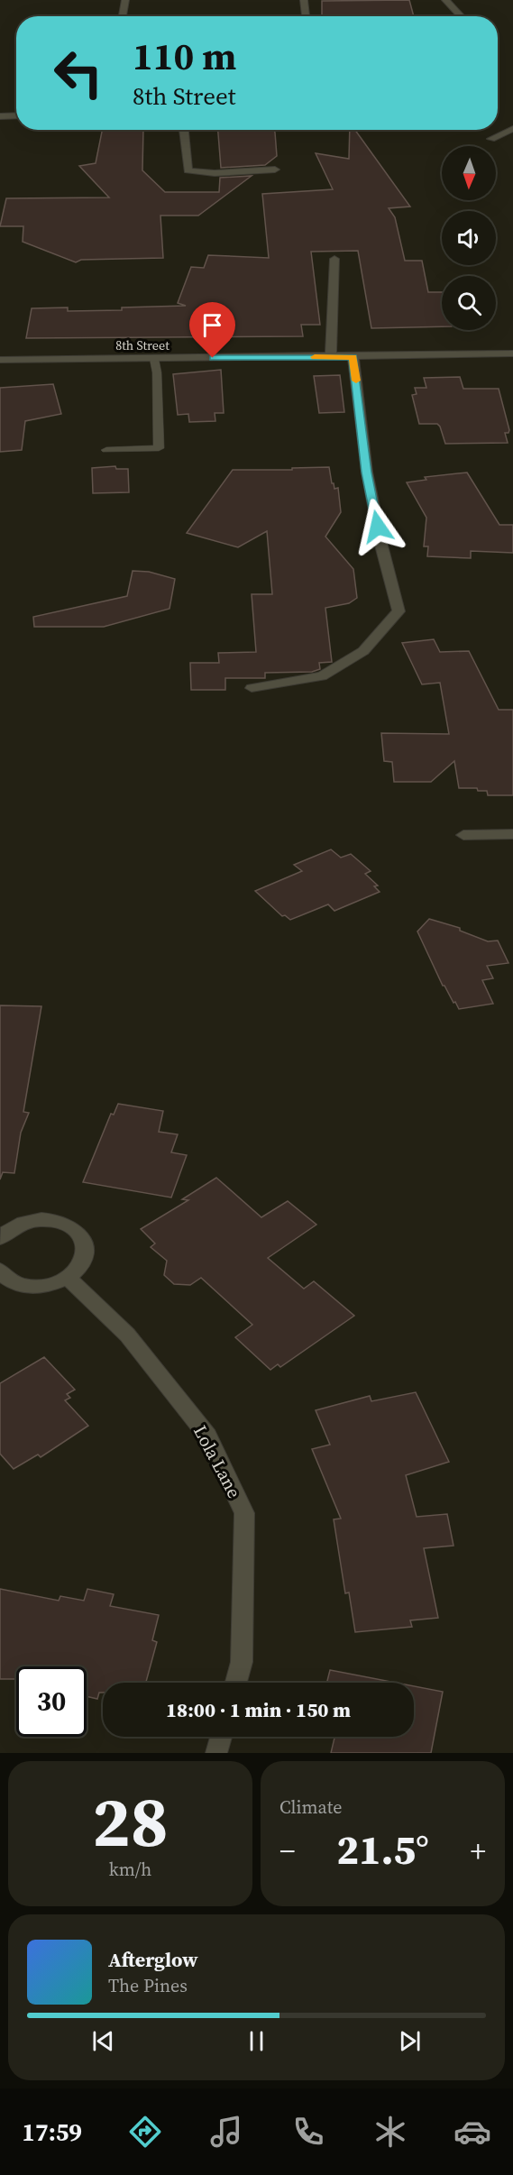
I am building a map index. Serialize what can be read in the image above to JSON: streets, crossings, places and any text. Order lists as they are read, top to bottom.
{
  "streets": {
    "street": ["8th Street", "Lola Lane"]
  },
  "north": "bottom",
  "page": {
    "turn": ["110 m", "8th Street"],
    "limit": "30",
    "trip": "18:00 · 1 min · 150 m",
    "tile": [
      ["28", "km/h"],
      "Climate"
    ],
    "heat": ["−", "21.5°", "+"],
    "song": ["Afterglow", "The Pines"],
    "tabs": "17:59"
  }
}
